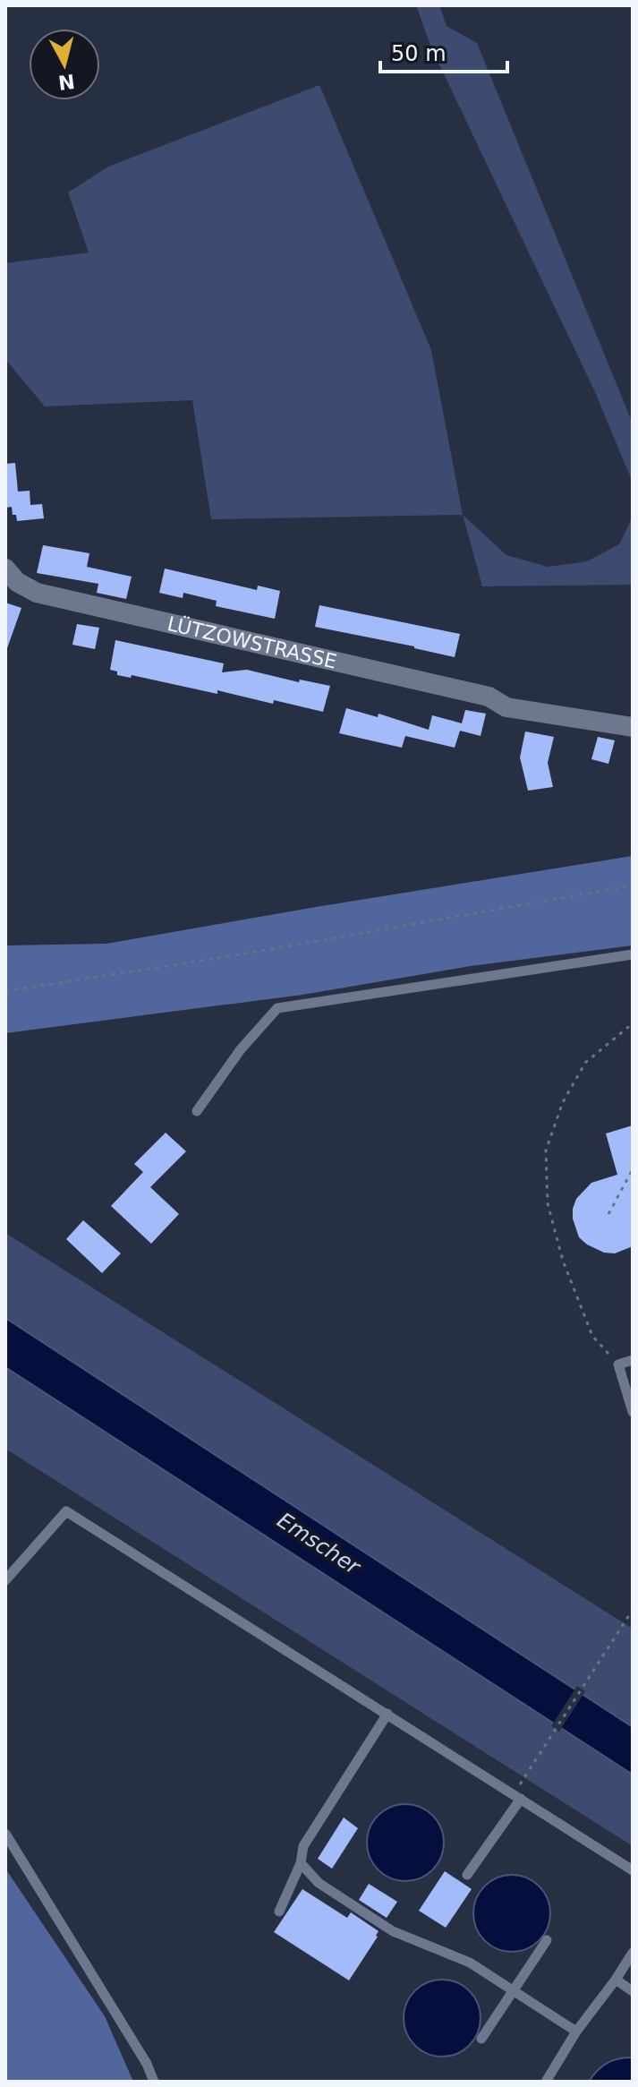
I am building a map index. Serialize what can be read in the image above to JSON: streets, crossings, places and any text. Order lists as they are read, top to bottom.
{
  "streets": {
    "street": ["LÜTZOWSTRASSE"]
  },
  "water": ["Emscher"],
  "scale_bar": "50 m",
  "north": "bottom"
}
